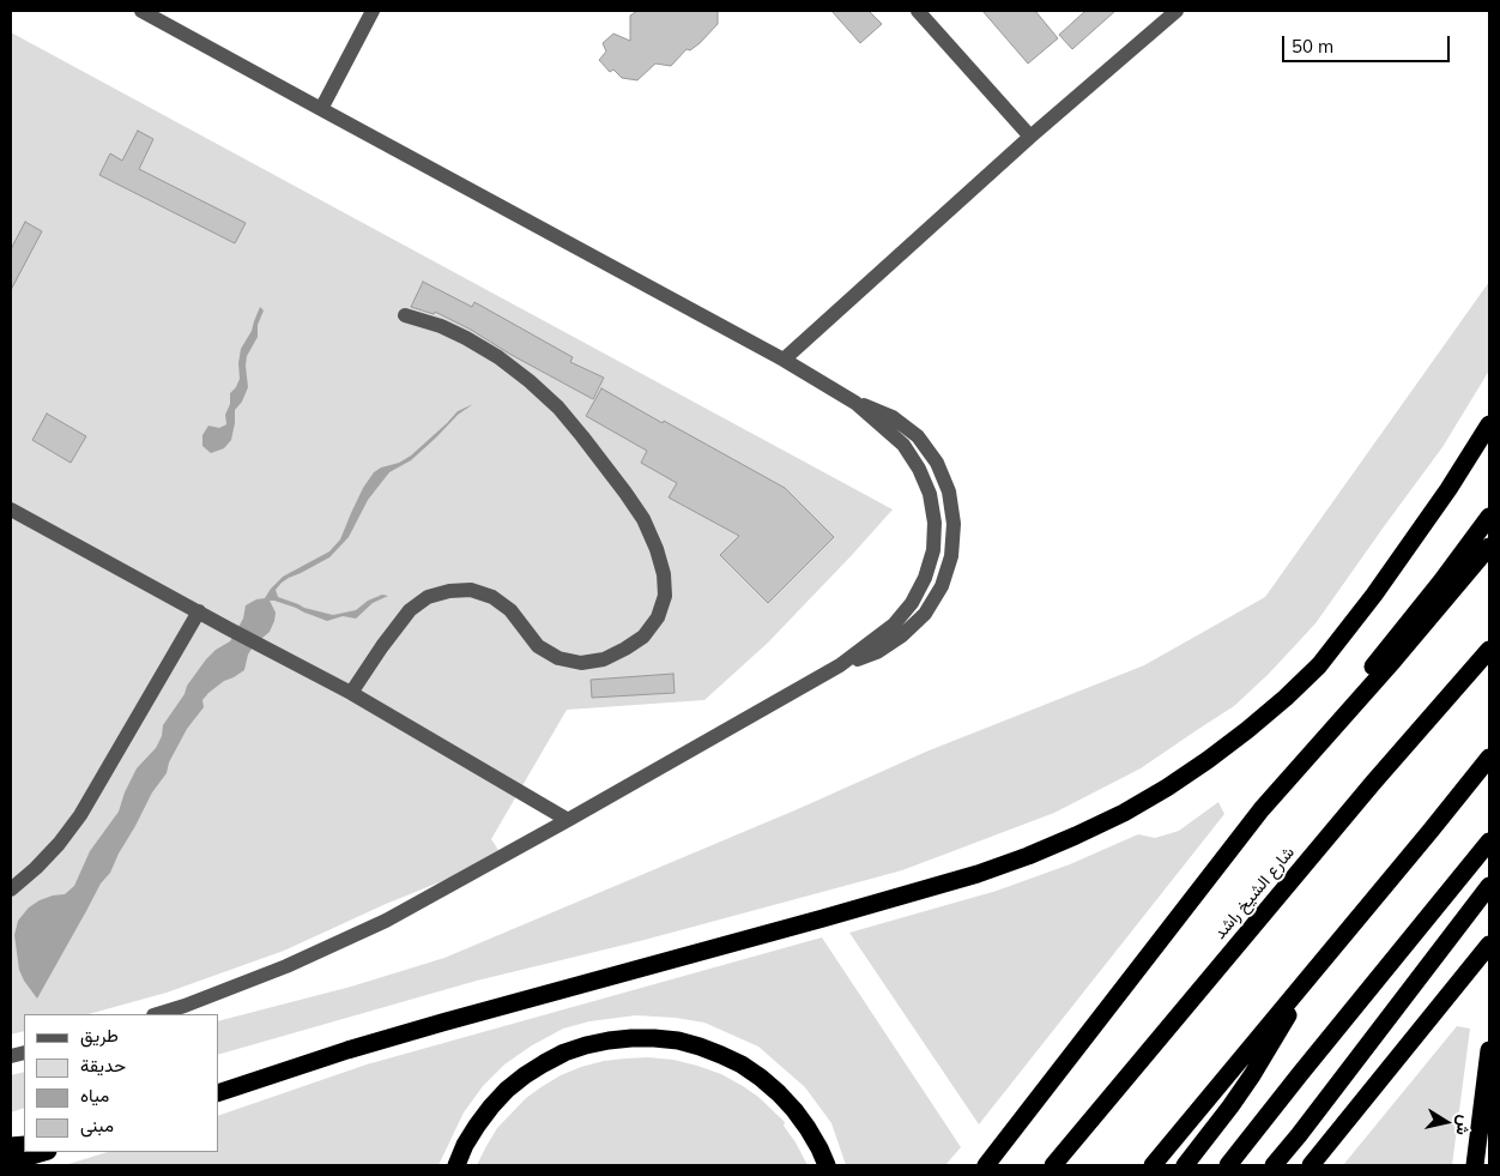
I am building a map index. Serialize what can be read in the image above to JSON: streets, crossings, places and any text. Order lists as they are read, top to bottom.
{
  "streets": {
    "highway": ["شارع الشيخ راشد"]
  },
  "legend": [
    "طريق",
    "حديقة",
    "مياه",
    "مبنى"
  ],
  "scale_bar": "50 m",
  "north": "right"
}
